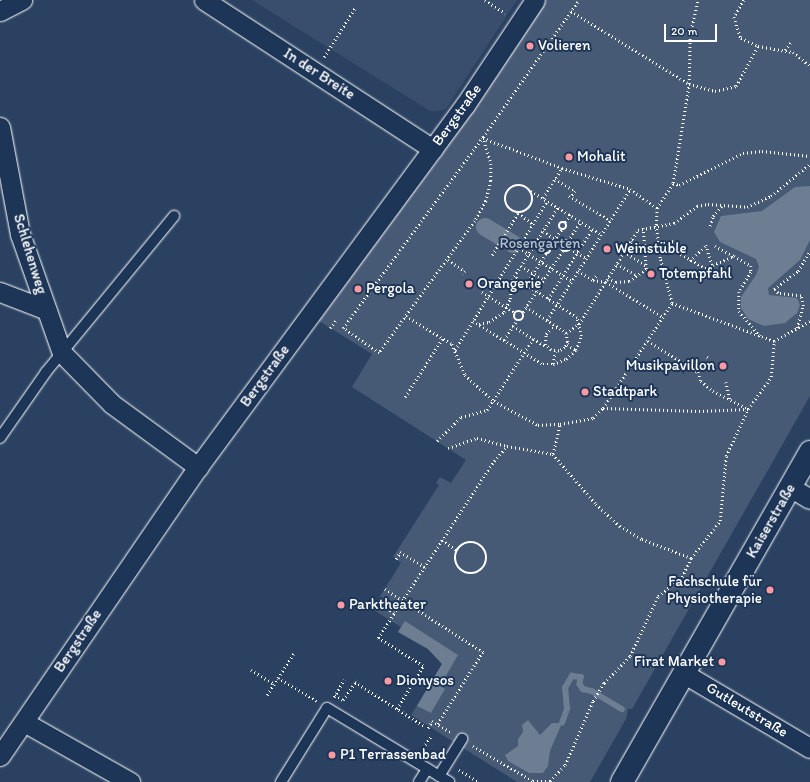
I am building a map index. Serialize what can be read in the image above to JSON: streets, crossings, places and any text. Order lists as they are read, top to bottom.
{
  "streets": {
    "street": [
      "In der Breite",
      "Bergstraße",
      "Schlehenweg",
      "Kaiserstraße",
      "Gutleutstraße"
    ]
  },
  "crossings": [
    ["In der Breite", "Bergstraße"],
    ["Bergstraße", "Schlehenweg"],
    ["Kaiserstraße", "Gutleutstraße"]
  ],
  "parks": ["Rosengarten"],
  "places": [
    "Volieren",
    "Mohalit",
    "Weinstüble",
    "Totempfahl",
    "Orangerie",
    "Pergola",
    "Musikpavillon",
    "Stadtpark",
    "Fachschule für Physiotherapie",
    "Parktheater",
    "Firat Market",
    "Dionysos",
    "P1 Terrassenbad"
  ],
  "scale_bar": "20 m"
}
